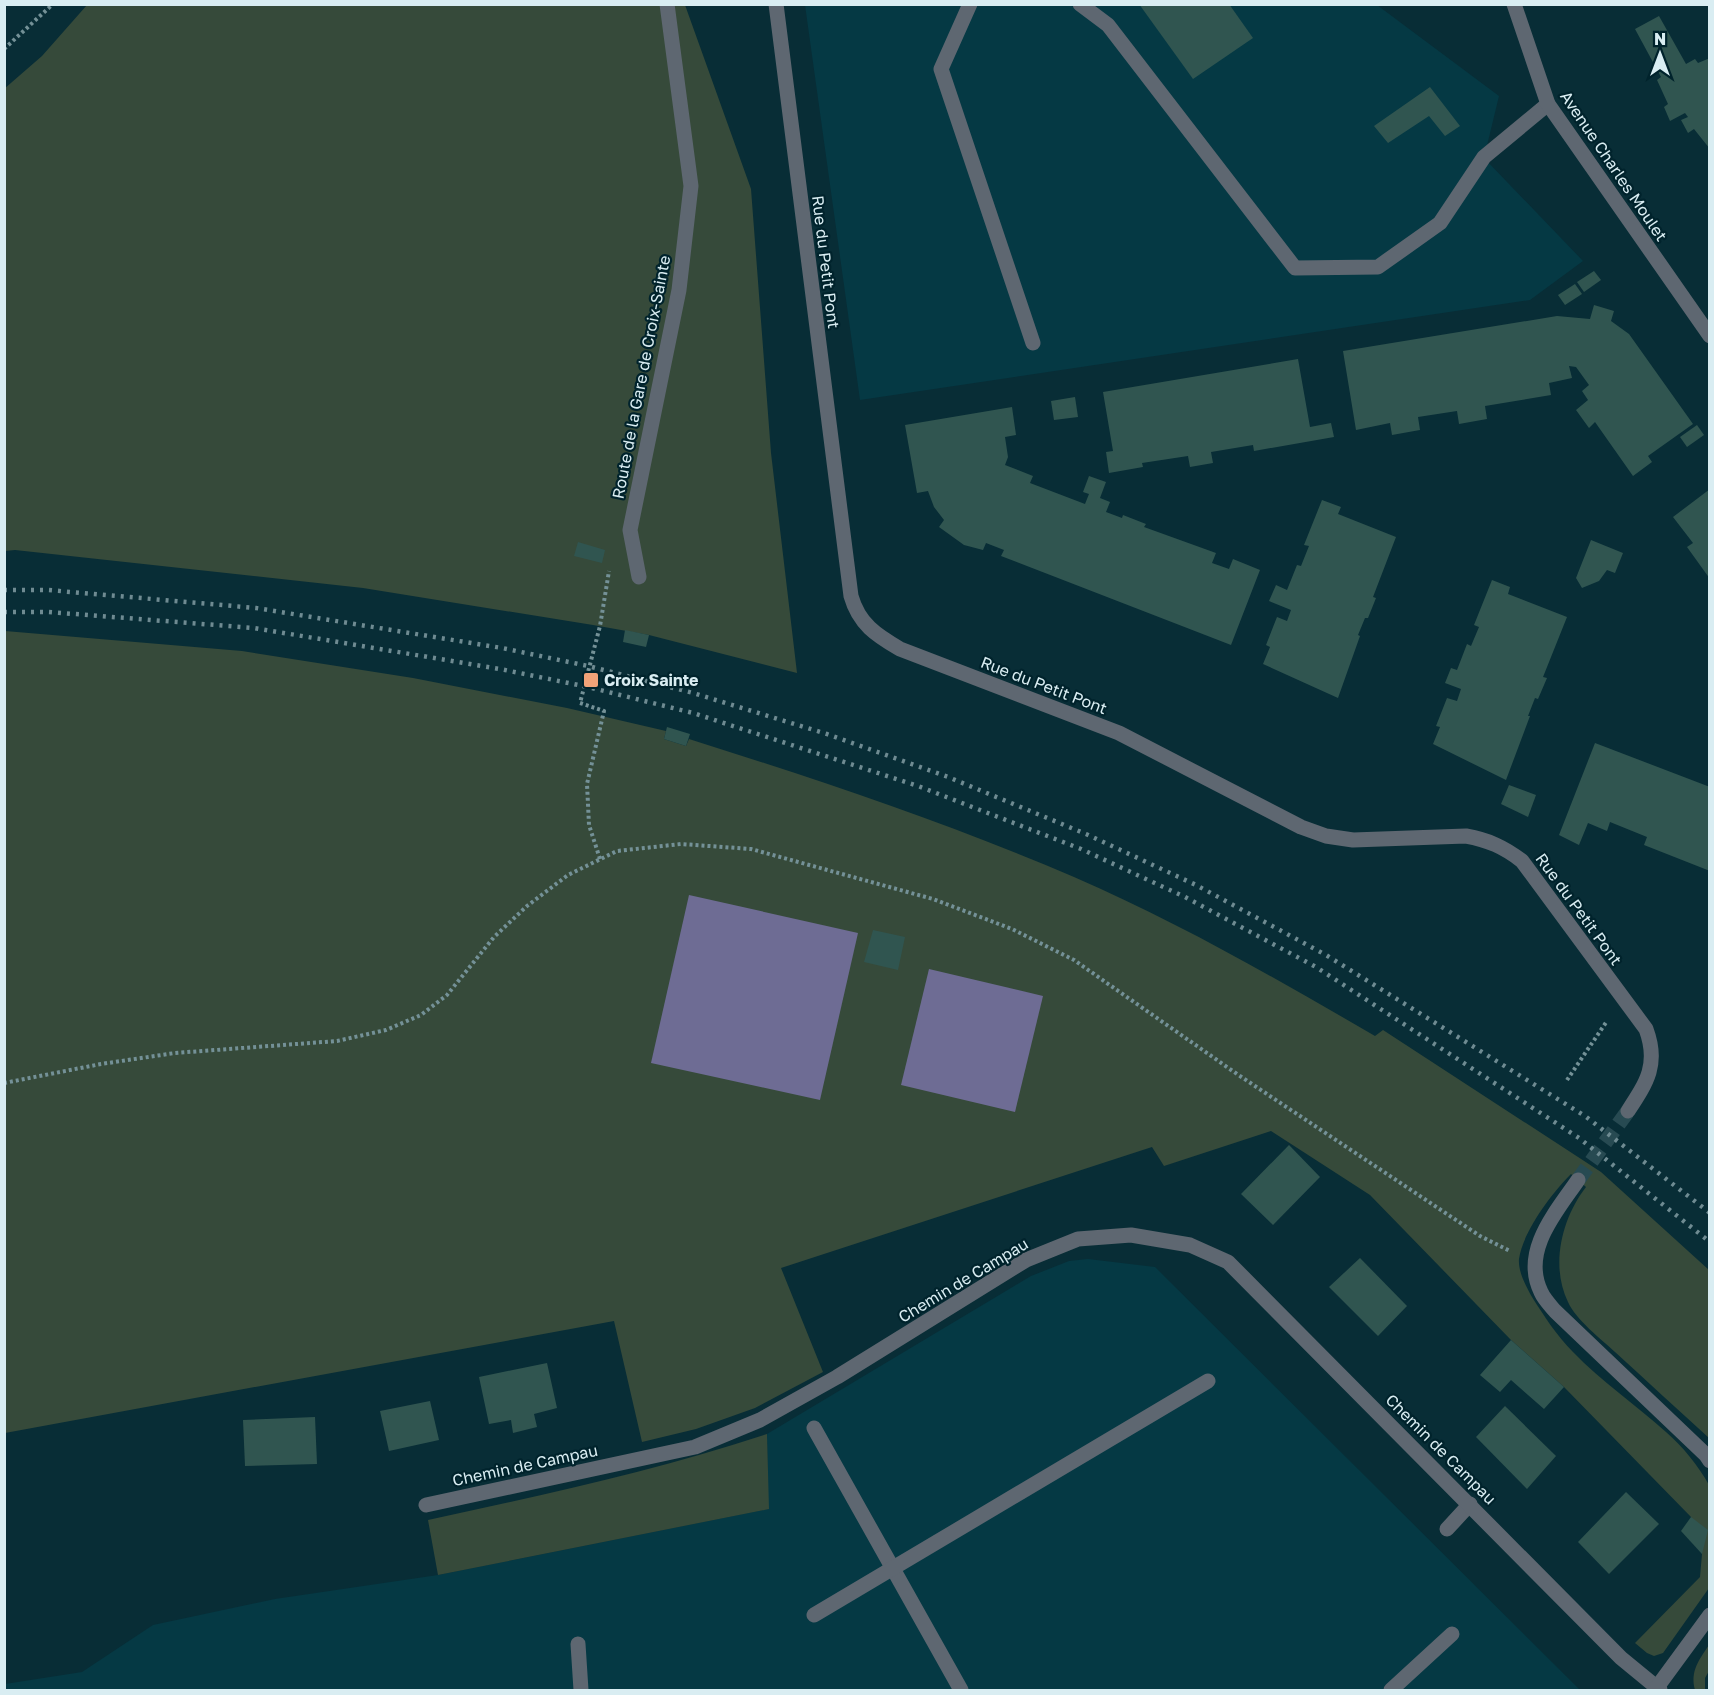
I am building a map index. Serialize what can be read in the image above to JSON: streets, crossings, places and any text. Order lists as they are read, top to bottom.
{
  "streets": {
    "street": [
      "Avenue Charles Moulet",
      "Rue du Petit Pont",
      "Route de la Gare de Croix-Sainte",
      "Chemin de Campau"
    ]
  },
  "places": {
    "transit": ["Croix Sainte"]
  },
  "north": "top"
}
